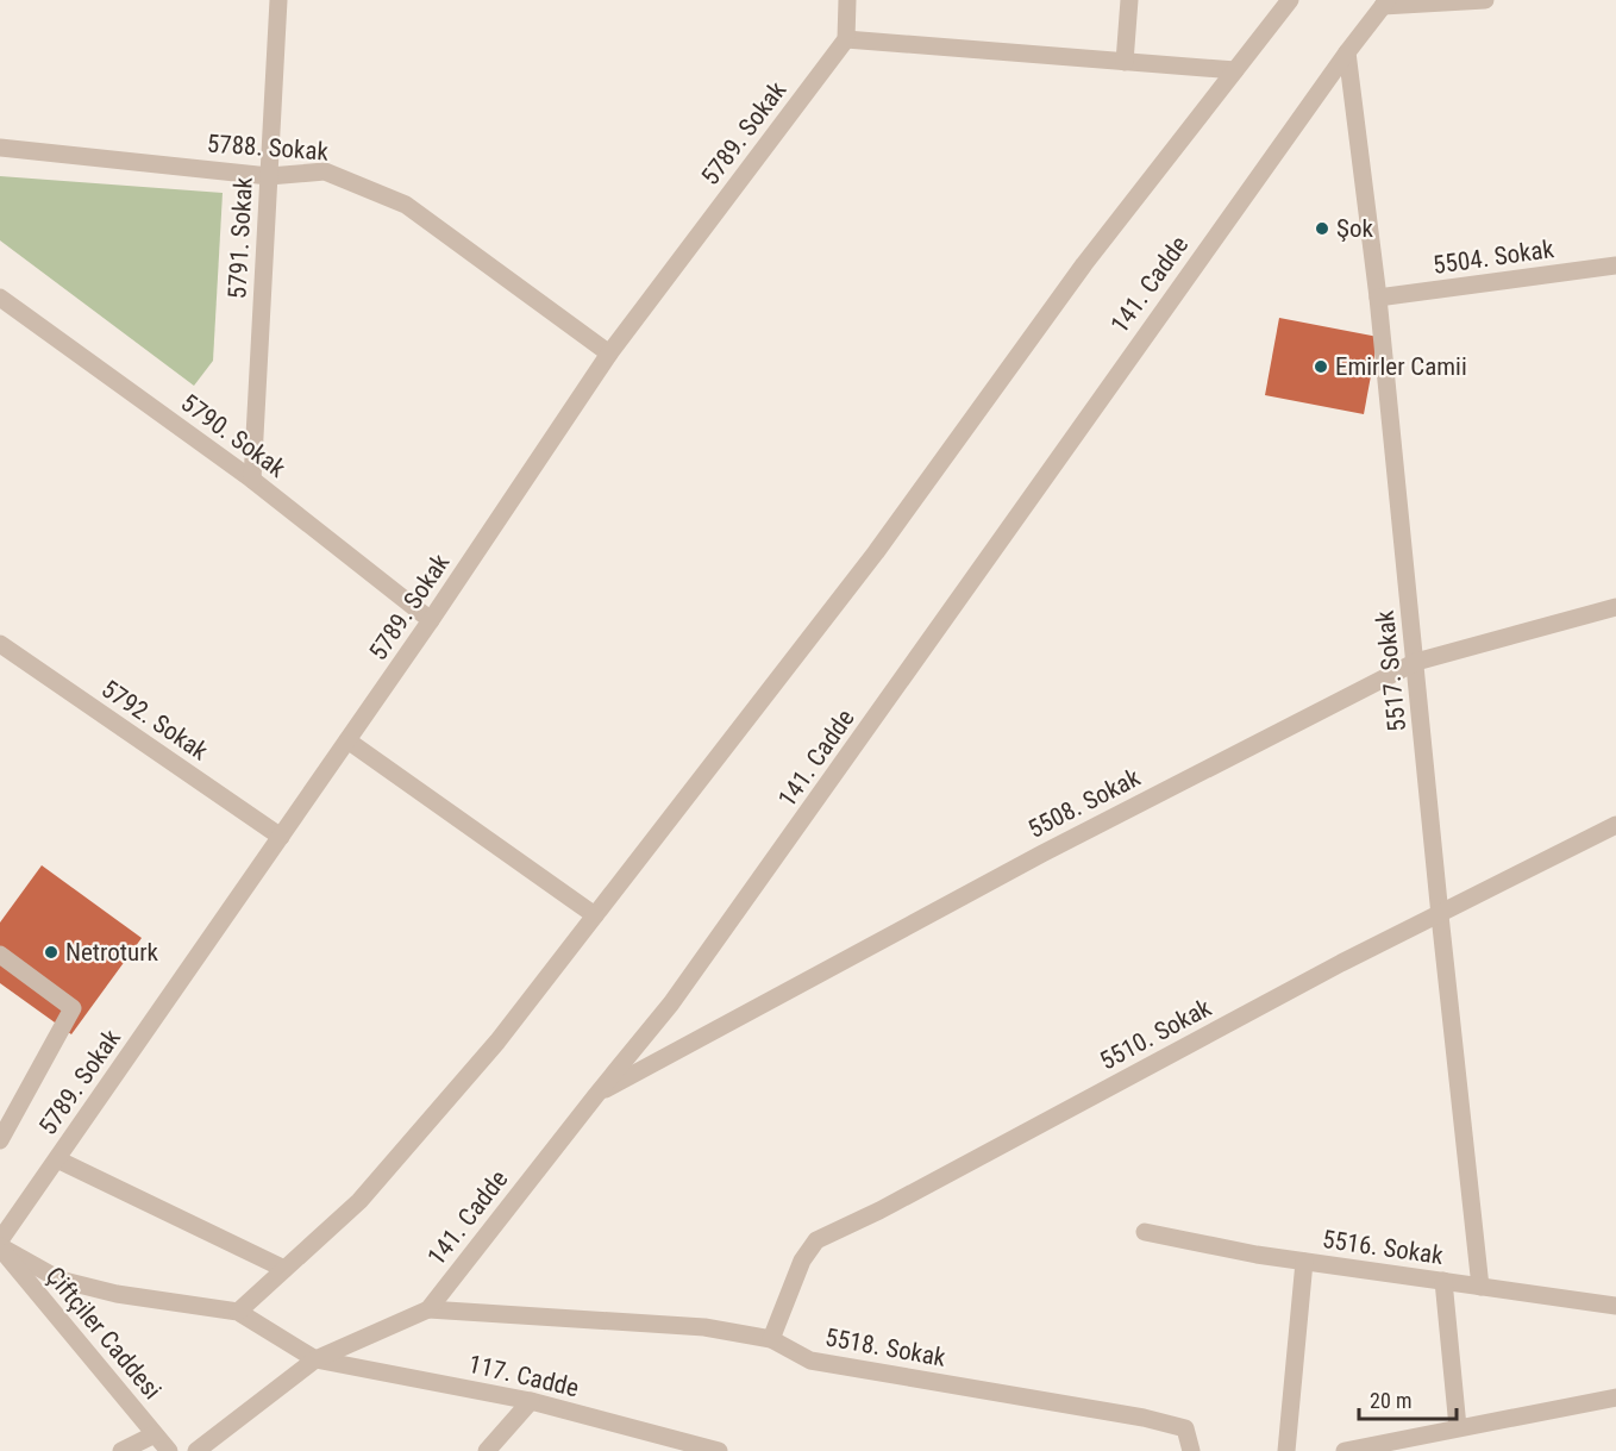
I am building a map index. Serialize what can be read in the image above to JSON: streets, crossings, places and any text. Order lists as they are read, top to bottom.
{
  "streets": {
    "street": [
      "5789. Sokak",
      "5788. Sokak",
      "5791. Sokak",
      "5504. Sokak",
      "141. Cadde",
      "5790. Sokak",
      "5517. Sokak",
      "5792. Sokak",
      "5508. Sokak",
      "5510. Sokak",
      "5516. Sokak",
      "Çiftçiler Caddesi",
      "5518. Sokak",
      "117. Cadde"
    ]
  },
  "crossings": [
    ["5789. Sokak", "5788. Sokak"],
    ["5789. Sokak", "5790. Sokak"],
    ["5789. Sokak", "5792. Sokak"],
    ["5788. Sokak", "5791. Sokak"],
    ["5791. Sokak", "5790. Sokak"],
    ["5504. Sokak", "5517. Sokak"],
    ["141. Cadde", "5517. Sokak"],
    ["141. Cadde", "5508. Sokak"],
    ["141. Cadde", "5518. Sokak"],
    ["141. Cadde", "117. Cadde"],
    ["5517. Sokak", "5508. Sokak"],
    ["5517. Sokak", "5510. Sokak"],
    ["5517. Sokak", "5516. Sokak"],
    ["5510. Sokak", "5518. Sokak"]
  ],
  "places": ["Şok", "Emirler Camii", "Netroturk"],
  "scale_bar": "20 m"
}
